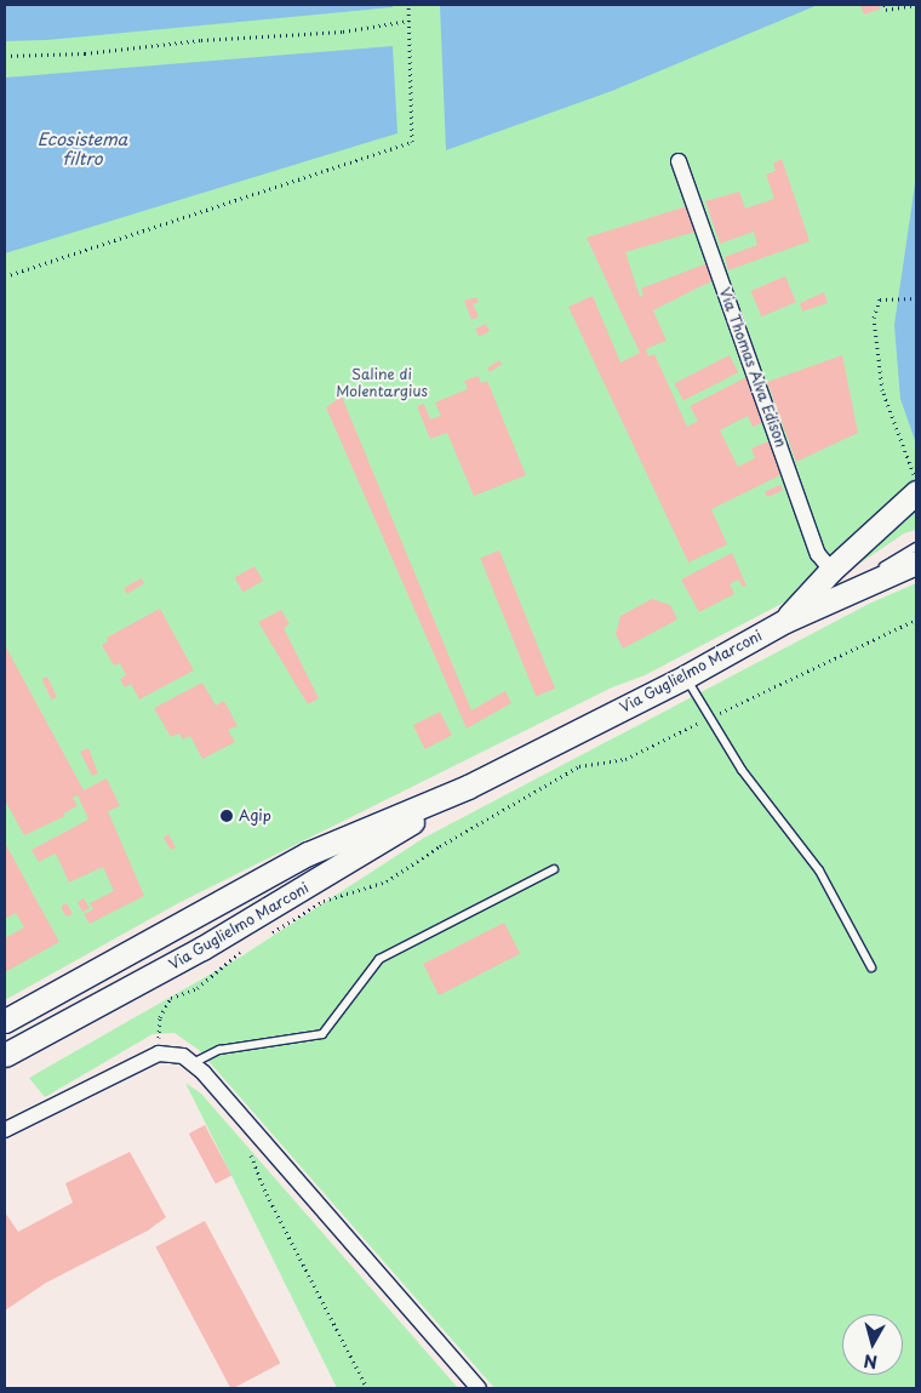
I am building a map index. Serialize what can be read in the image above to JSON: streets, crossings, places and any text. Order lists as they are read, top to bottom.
{
  "streets": {
    "main road": ["Via Guglielmo Marconi"],
    "street": ["Via Thomas Alva Edison"]
  },
  "water": ["Ecosistema filtro"],
  "parks": ["Saline di Molentargius"],
  "places": ["Agip"],
  "north": "bottom"
}
